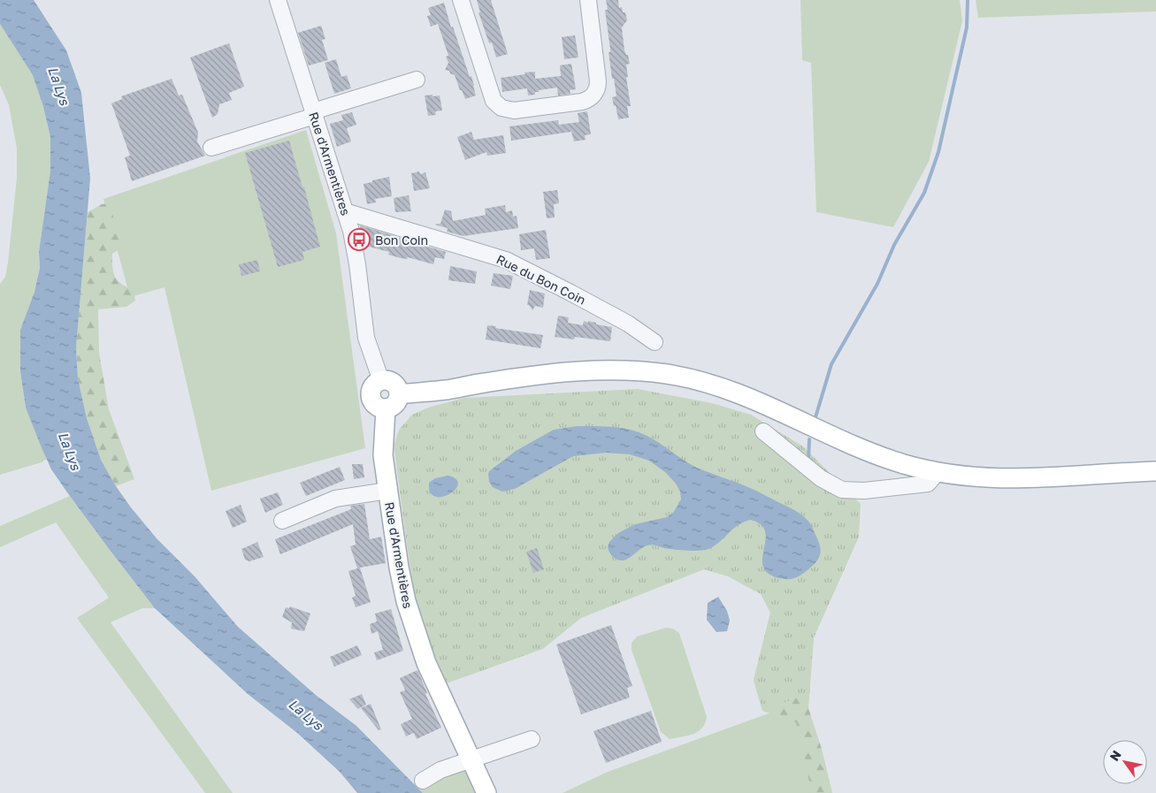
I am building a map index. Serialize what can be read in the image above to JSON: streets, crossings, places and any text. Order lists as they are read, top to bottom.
{
  "streets": {
    "main road": ["Rue d'Armentières"],
    "street": ["Rue du Bon Coin"]
  },
  "crossings": [
    ["Rue d'Armentières", "Rue du Bon Coin"]
  ],
  "water": ["La Lys"],
  "places": {
    "bus stop": ["Bon Coin"]
  },
  "north": "top left"
}
